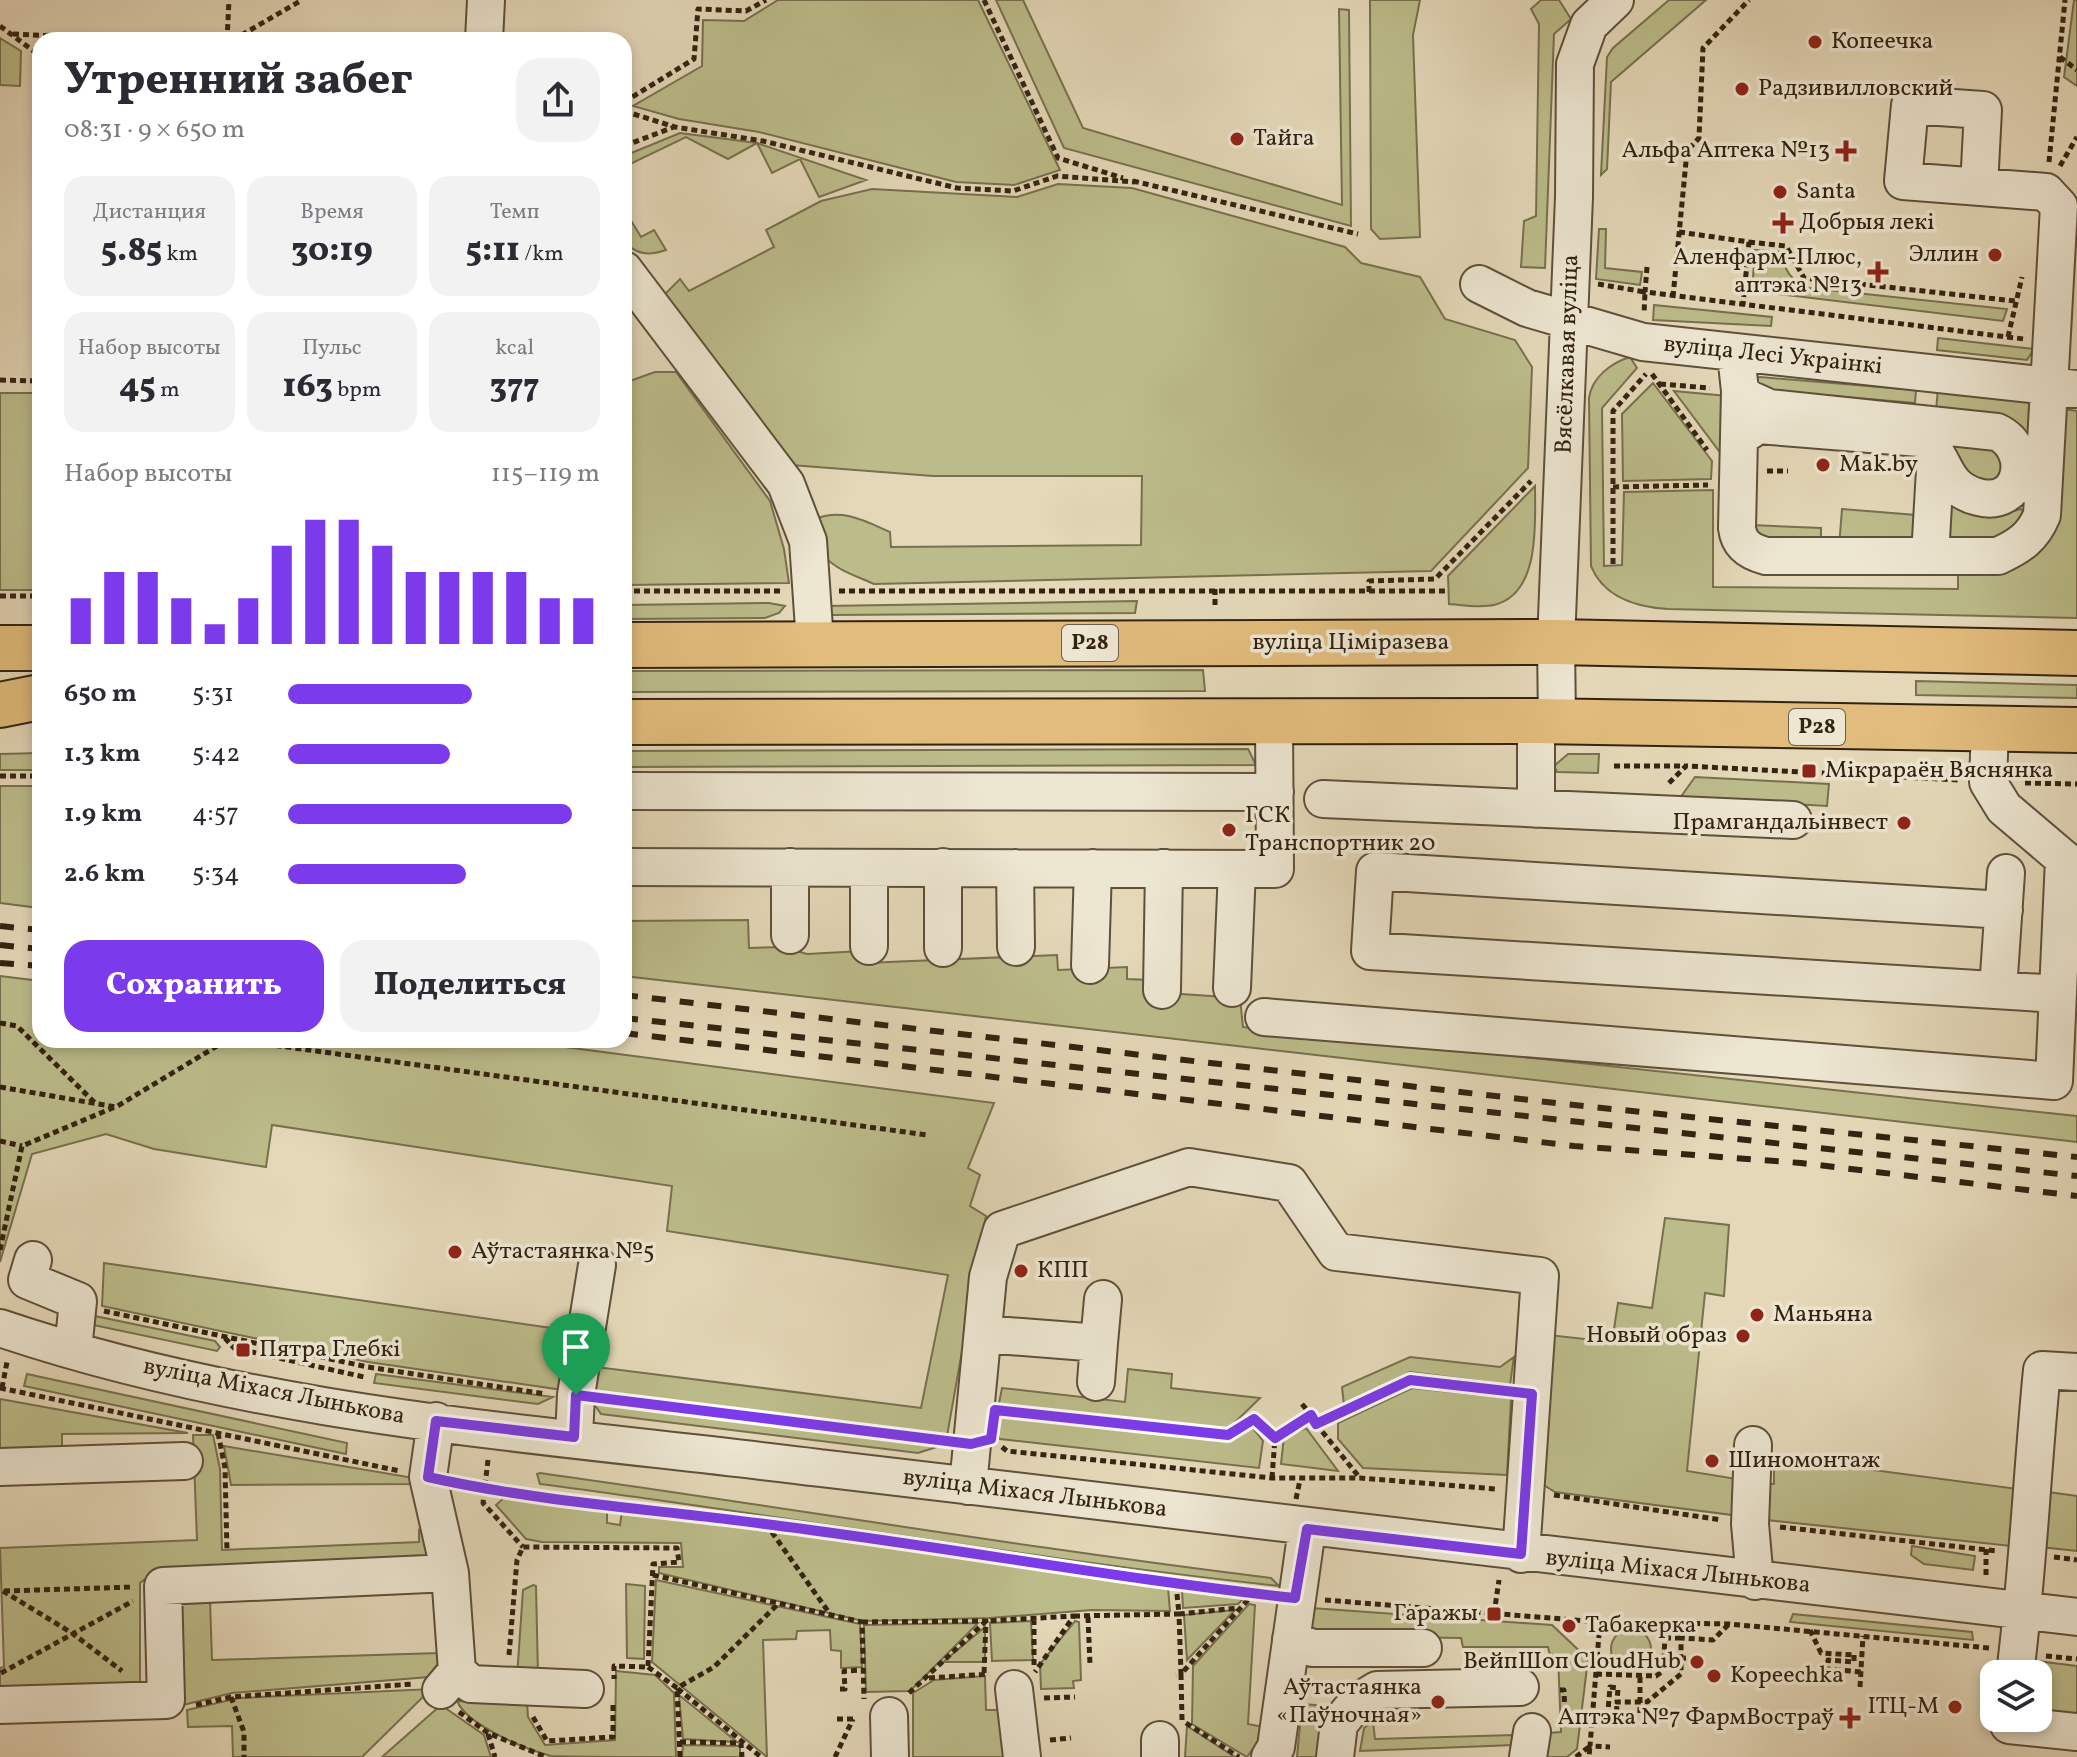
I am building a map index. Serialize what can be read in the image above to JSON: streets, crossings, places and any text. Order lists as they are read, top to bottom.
{
  "streets": {
    "main road": ["Р28", "вуліца Ціміразева"],
    "street": ["Вясёлкавая вуліца", "вуліца Лесі Украінкі", "вуліца Міхася Лынькова"]
  },
  "crossings": [
    ["Вясёлкавая вуліца", "вуліца Лесі Украінкі"],
    ["Вясёлкавая вуліца", "Р28"],
    ["Вясёлкавая вуліца", "вуліца Ціміразева"]
  ],
  "places": {
    "other": [
      "Копеечка",
      "Радзивилловский",
      "Тайга",
      "Santa",
      "Эллин",
      "Mak.by",
      "Прамгандальінвест",
      "ГСК Транспортник 20",
      "Аўтастаянка №5",
      "КПП",
      "Маньяна",
      "Новый образ",
      "Шиномонтаж",
      "Табакерка",
      "ВейпШоп CloudHub",
      "Kopeechka",
      "Аўтастаянка «Паўночная»",
      "ІТЦ-М"
    ],
    "health": [
      "Альфа Аптека №13",
      "Добрыя лекі",
      "Аленфарм-Плюс, аптэка №13",
      "Аптэка №7 ФармВостраў"
    ],
    "transit": ["Мікрараён Вяснянка", "Пятра Глебкі", "Гаражы"]
  },
  "page": {
    "heading": ["Утренний забег", "08:31 · 9 × 650 m"],
    "stats": [
      ["Дистанция", "5.85 km"],
      ["Время", "30:19"],
      ["Темп", "5:11 /km"],
      ["Набор высоты", "45 m"],
      ["Пульс", "163 bpm"],
      ["kcal", "377"]
    ],
    "chart": ["Набор высоты", "115–119 m"],
    "list": [
      {
        "name": "650 m",
        "note": "5:31"
      },
      {
        "name": "1.3 km",
        "note": "5:42"
      },
      {
        "name": "1.9 km",
        "note": "4:57"
      },
      {
        "name": "2.6 km",
        "note": "5:34"
      }
    ],
    "buttons": ["Сохранить", "Поделиться"]
  }
}
